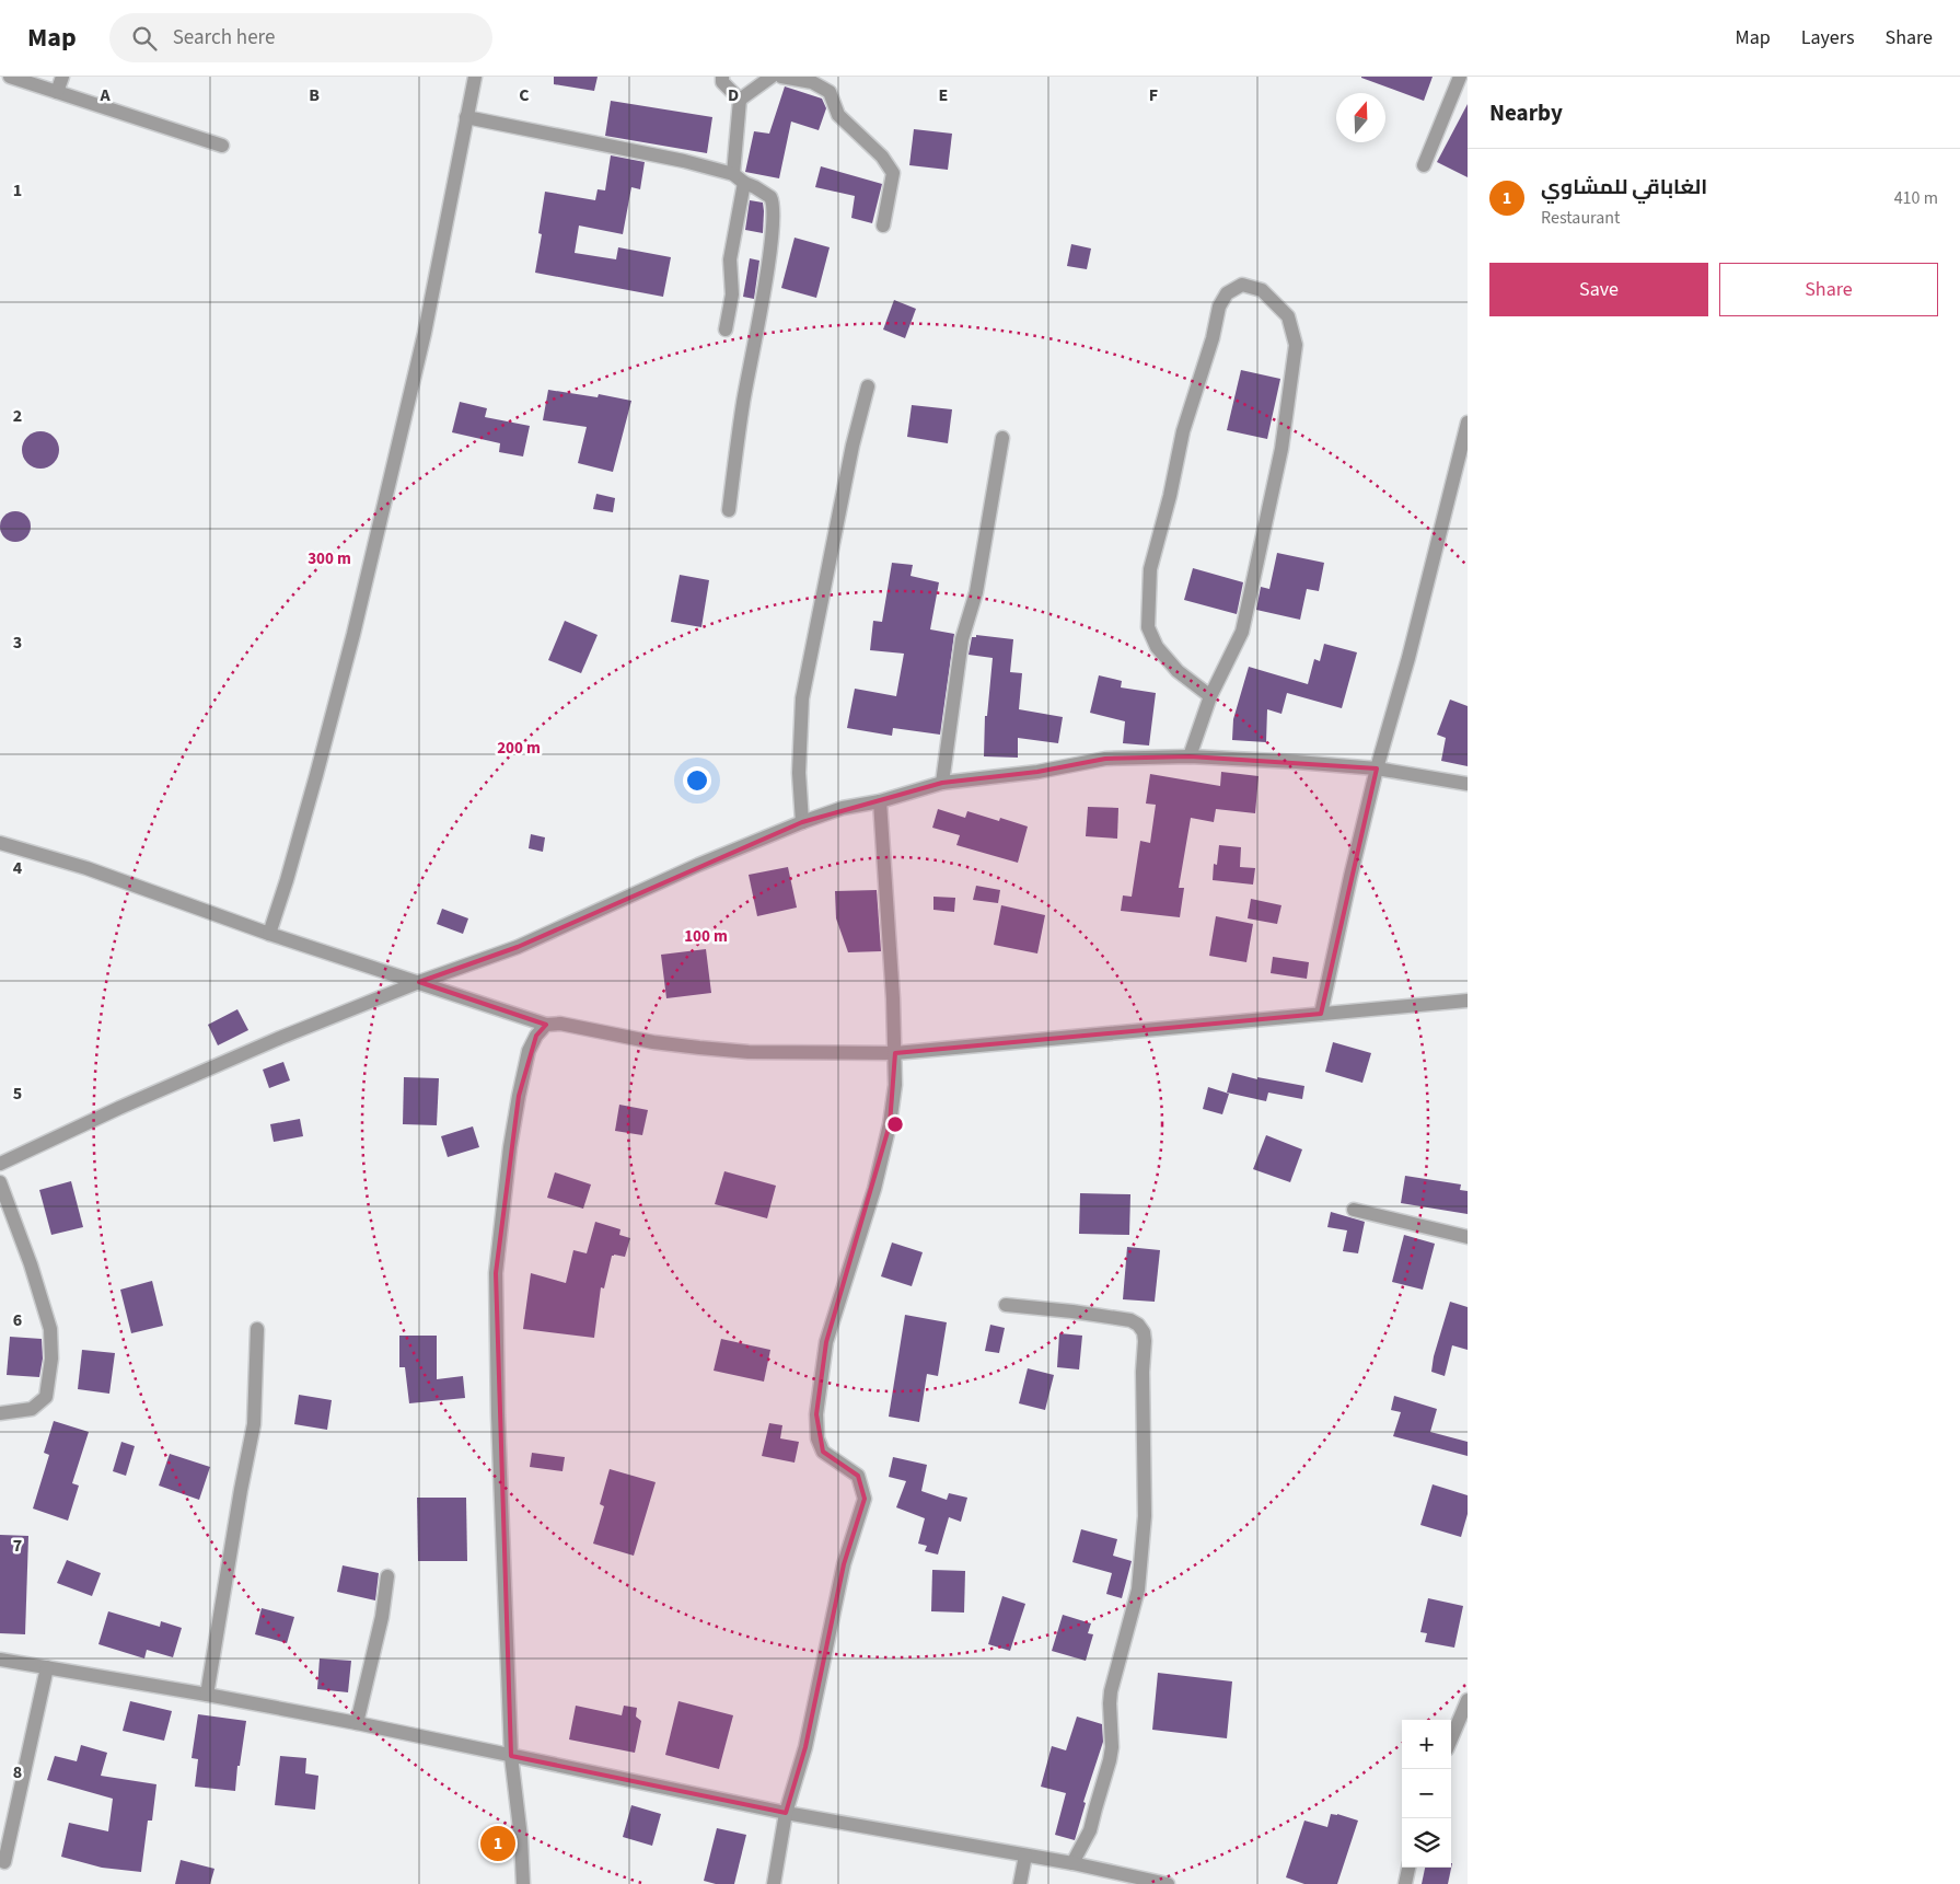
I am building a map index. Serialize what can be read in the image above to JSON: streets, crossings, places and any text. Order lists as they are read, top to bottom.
{
  "north": "top",
  "page": {
    "header": "Map",
    "search": "Search here",
    "nav": ["Map", "Layers", "Share"],
    "heading": "Nearby",
    "list": [
      {
        "mark": "1",
        "name": "الغاباقي للمشاوي",
        "note": "Restaurant",
        "value": "410 m"
      }
    ],
    "buttons": ["Save", "Share"],
    "map_buttons": ["+", "−"],
    "pins": "1"
  },
  "grid": {
    "columns": [
      "A",
      "B",
      "C",
      "D",
      "E",
      "F"
    ],
    "rows": [
      "1",
      "2",
      "3",
      "4",
      "5",
      "6",
      "7",
      "8"
    ]
  },
  "rings": ["300 m", "200 m", "100 m"]
}
